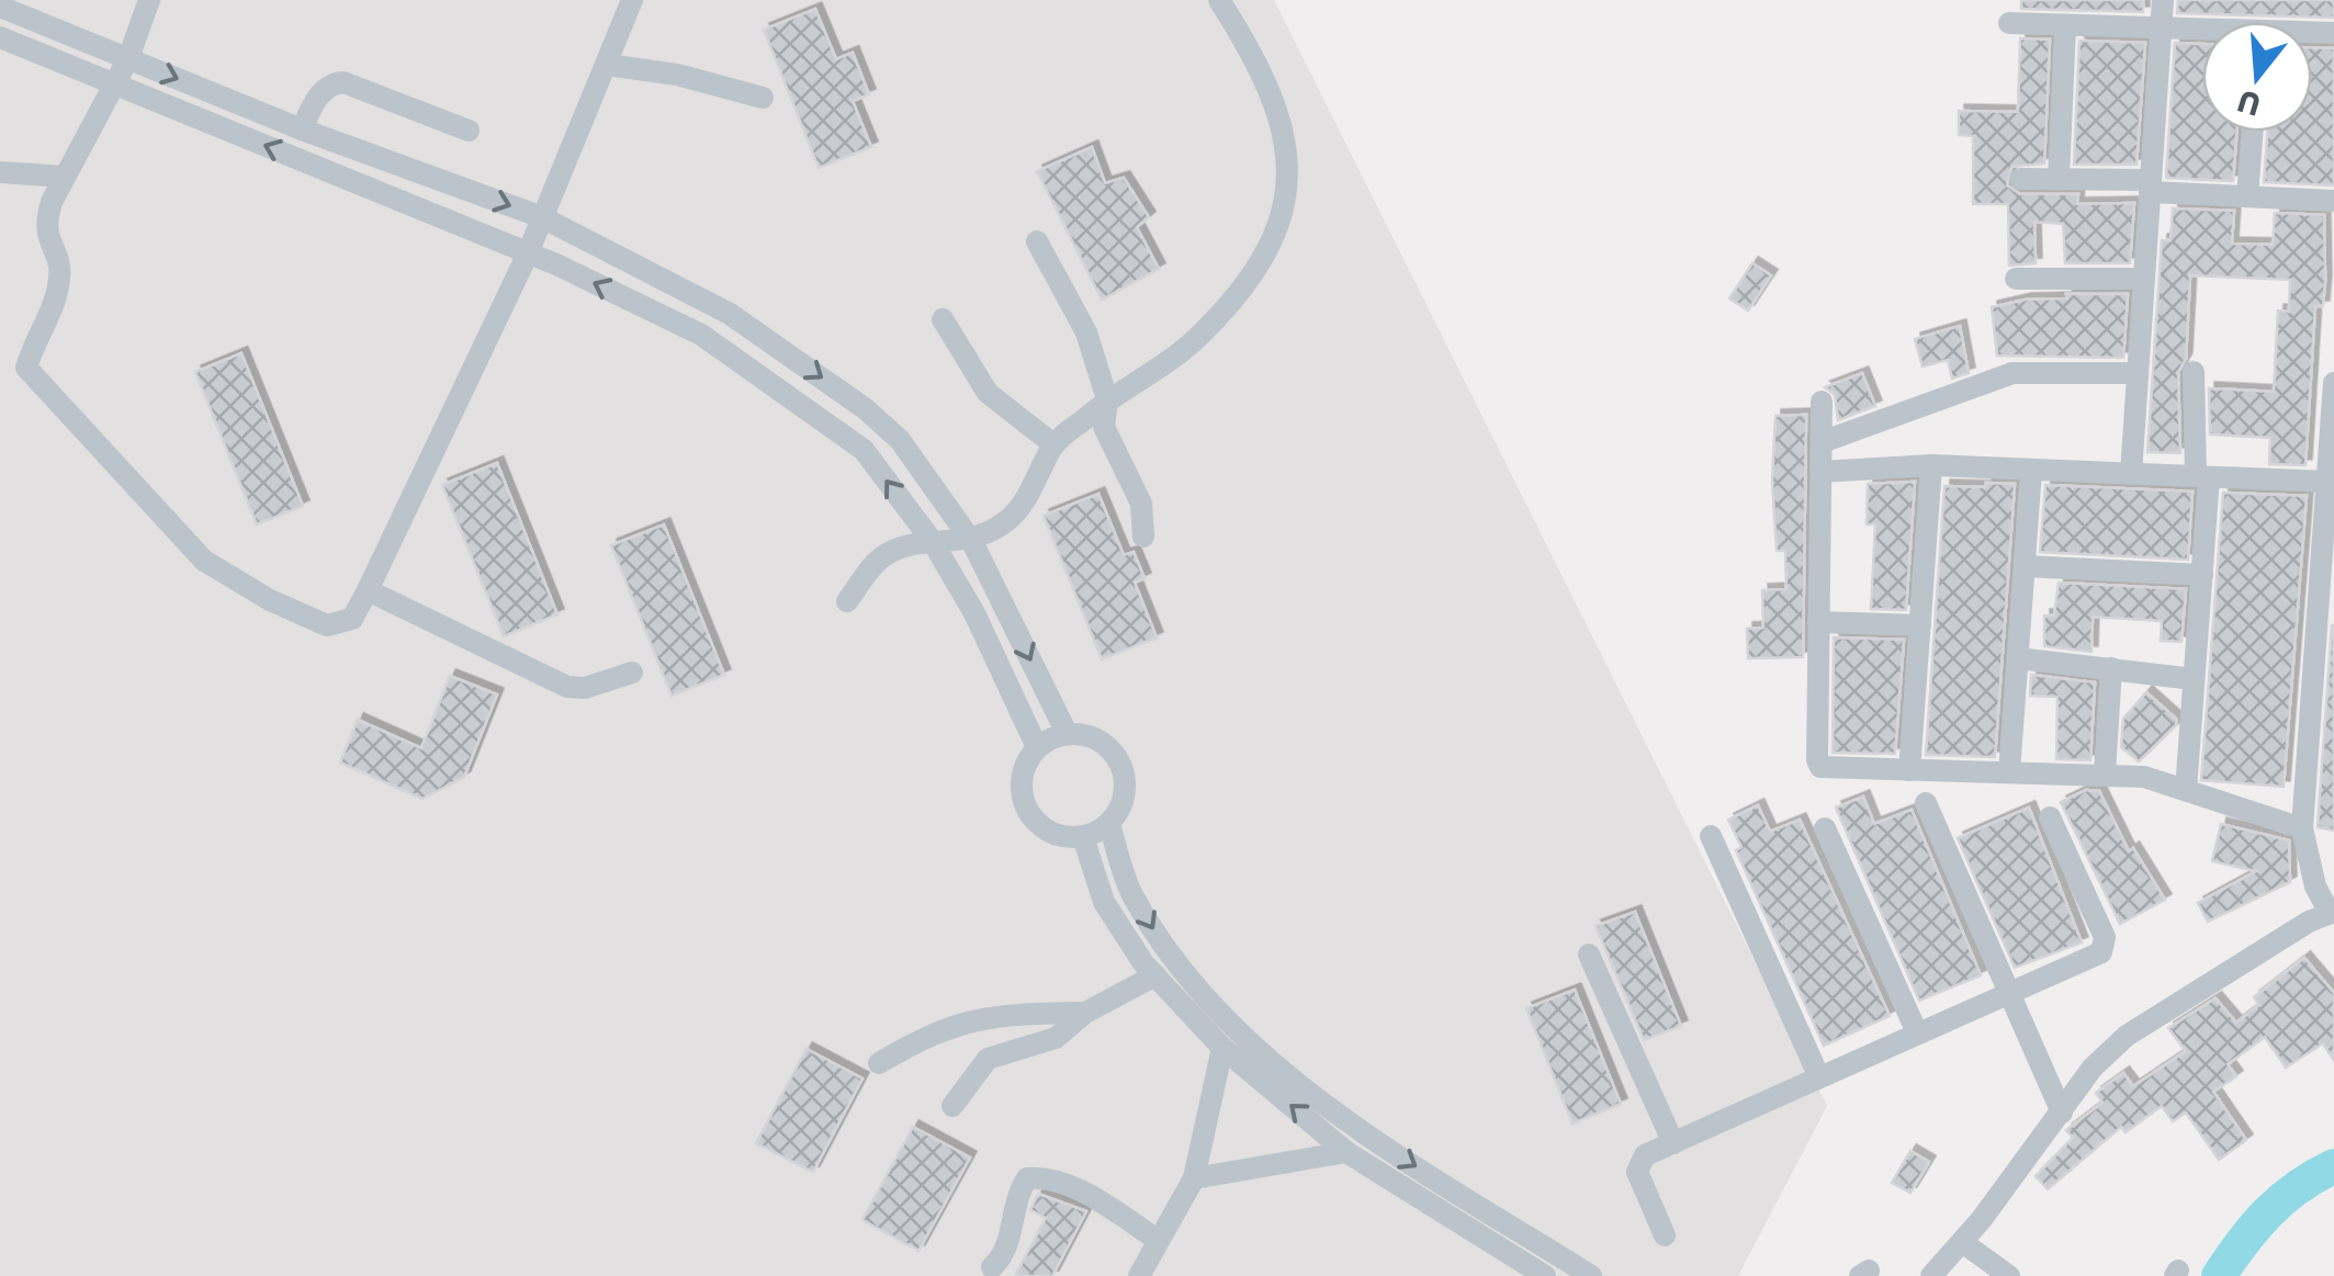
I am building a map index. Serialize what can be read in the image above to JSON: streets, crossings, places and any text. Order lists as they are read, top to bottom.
{
  "north": "bottom"
}
